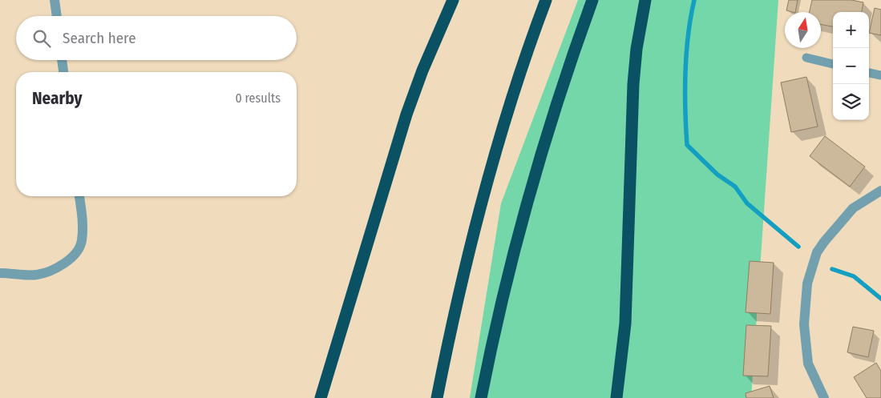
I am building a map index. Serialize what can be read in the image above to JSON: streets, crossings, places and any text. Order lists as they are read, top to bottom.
{
  "north": "top",
  "page": {
    "map_buttons": ["+", "−"],
    "search": "Search here",
    "heading": ["Nearby", "0 results"]
  }
}
